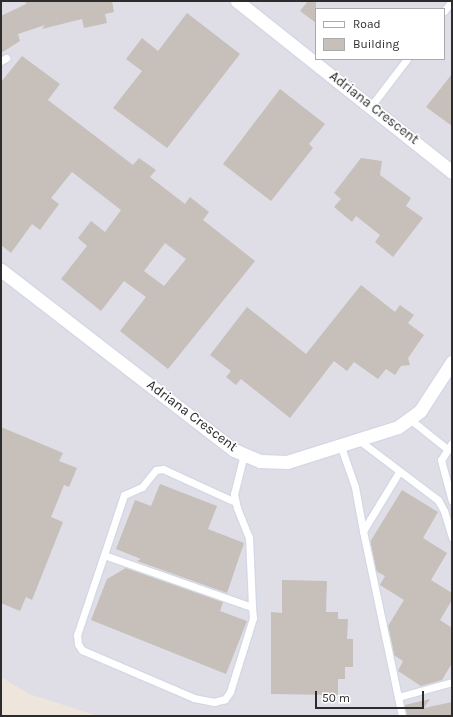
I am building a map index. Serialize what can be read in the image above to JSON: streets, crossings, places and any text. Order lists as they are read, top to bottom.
{
  "streets": {
    "street": ["Adriana Crescent"]
  },
  "legend": ["Road", "Building"],
  "scale_bar": "50 m"
}
